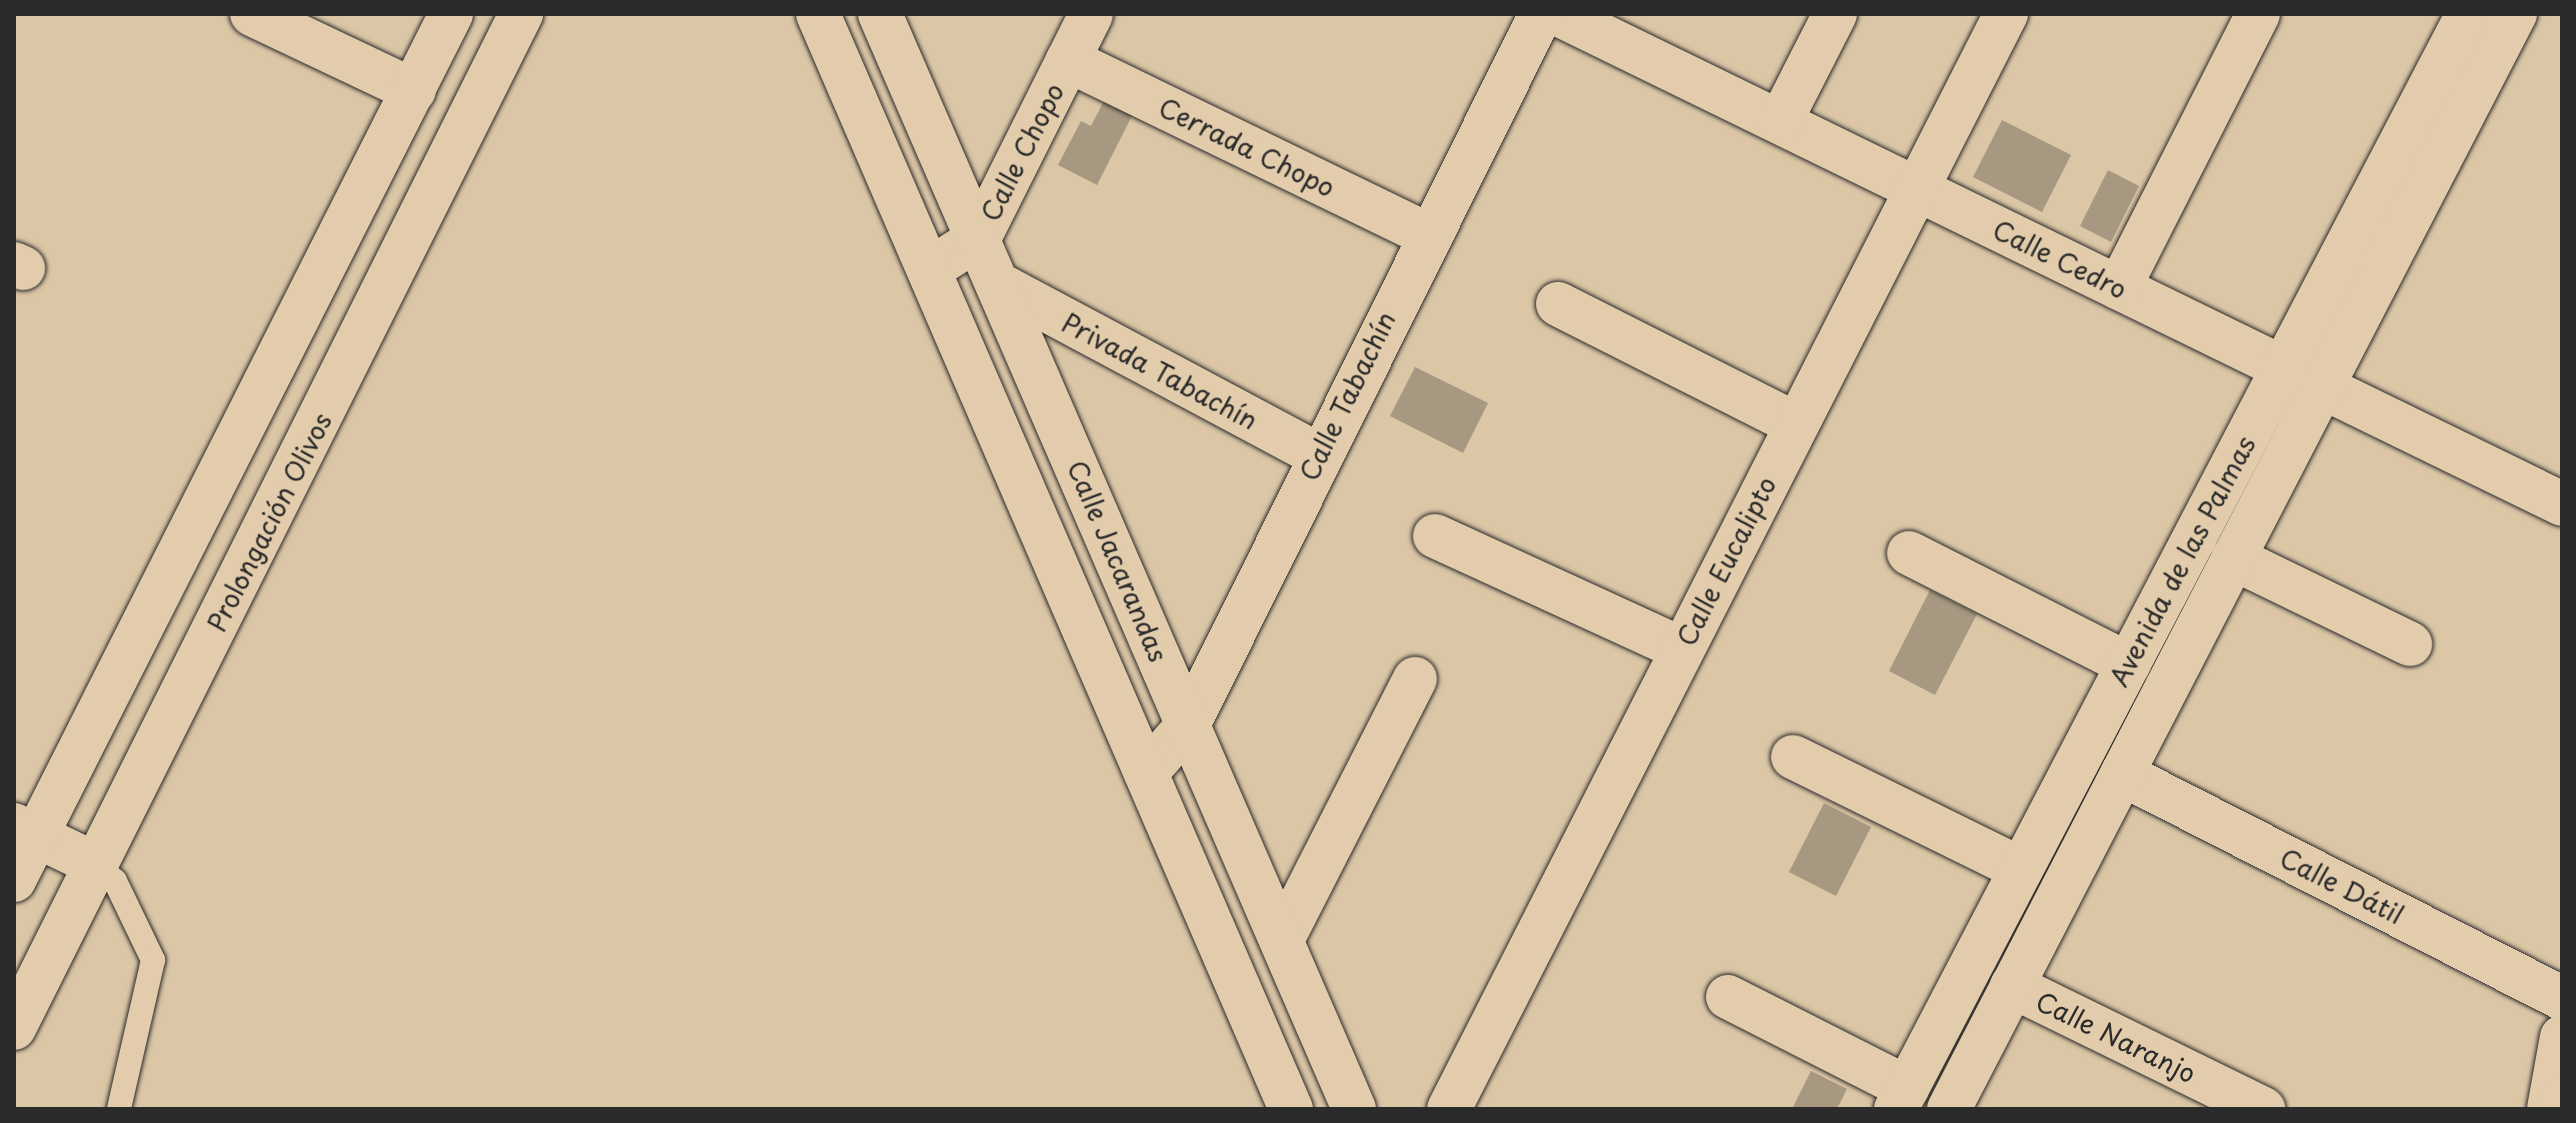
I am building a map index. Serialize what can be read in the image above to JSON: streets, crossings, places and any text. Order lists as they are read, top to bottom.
{
  "streets": {
    "street": [
      "Cerrada Chopo",
      "Calle Chopo",
      "Calle Cedro",
      "Privada Tabachín",
      "Calle Tabachín",
      "Prolongación Olivos",
      "Calle Jacarandas",
      "Calle Eucalipto",
      "Avenida de las Palmas",
      "Calle Dátil",
      "Calle Naranjo"
    ]
  },
  "crossings": [
    ["Cerrada Chopo", "Calle Chopo"],
    ["Cerrada Chopo", "Calle Tabachín"],
    ["Calle Chopo", "Calle Jacarandas"],
    ["Calle Cedro", "Calle Eucalipto"],
    ["Calle Cedro", "Avenida de las Palmas"],
    ["Privada Tabachín", "Calle Tabachín"],
    ["Privada Tabachín", "Calle Jacarandas"],
    ["Calle Tabachín", "Calle Jacarandas"],
    ["Avenida de las Palmas", "Calle Dátil"],
    ["Avenida de las Palmas", "Calle Naranjo"]
  ]
}
